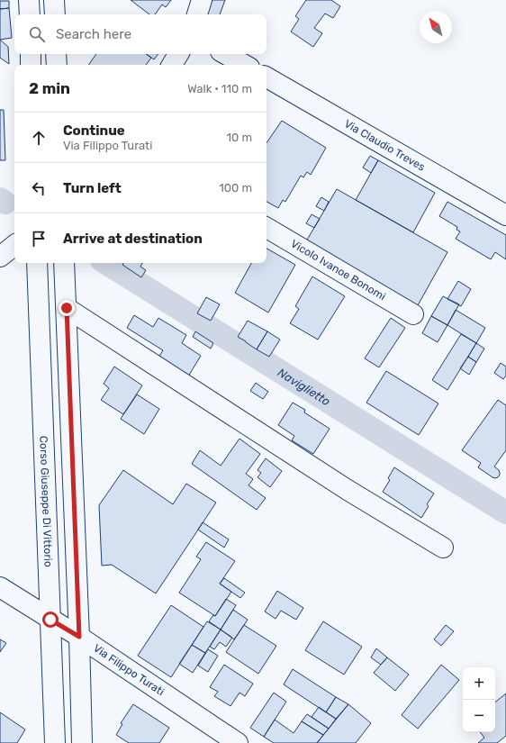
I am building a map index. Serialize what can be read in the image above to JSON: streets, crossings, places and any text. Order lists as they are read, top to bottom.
{
  "streets": {
    "street": [
      "Via Claudio Treves",
      "Vicolo Ivanoe Bonomi",
      "Corso Giuseppe Di Vittorio",
      "Via Filippo Turati"
    ]
  },
  "crossings": [
    ["Corso Giuseppe Di Vittorio", "Via Filippo Turati"]
  ],
  "water": ["Naviglietto"],
  "north": "top left",
  "page": {
    "search": "Search here",
    "heading": ["2 min", "Walk · 110 m"],
    "list": [
      ["Continue", "Via Filippo Turati", "10 m"],
      ["Turn left", "100 m"],
      "Arrive at destination"
    ],
    "map_buttons": ["+", "−"]
  }
}
